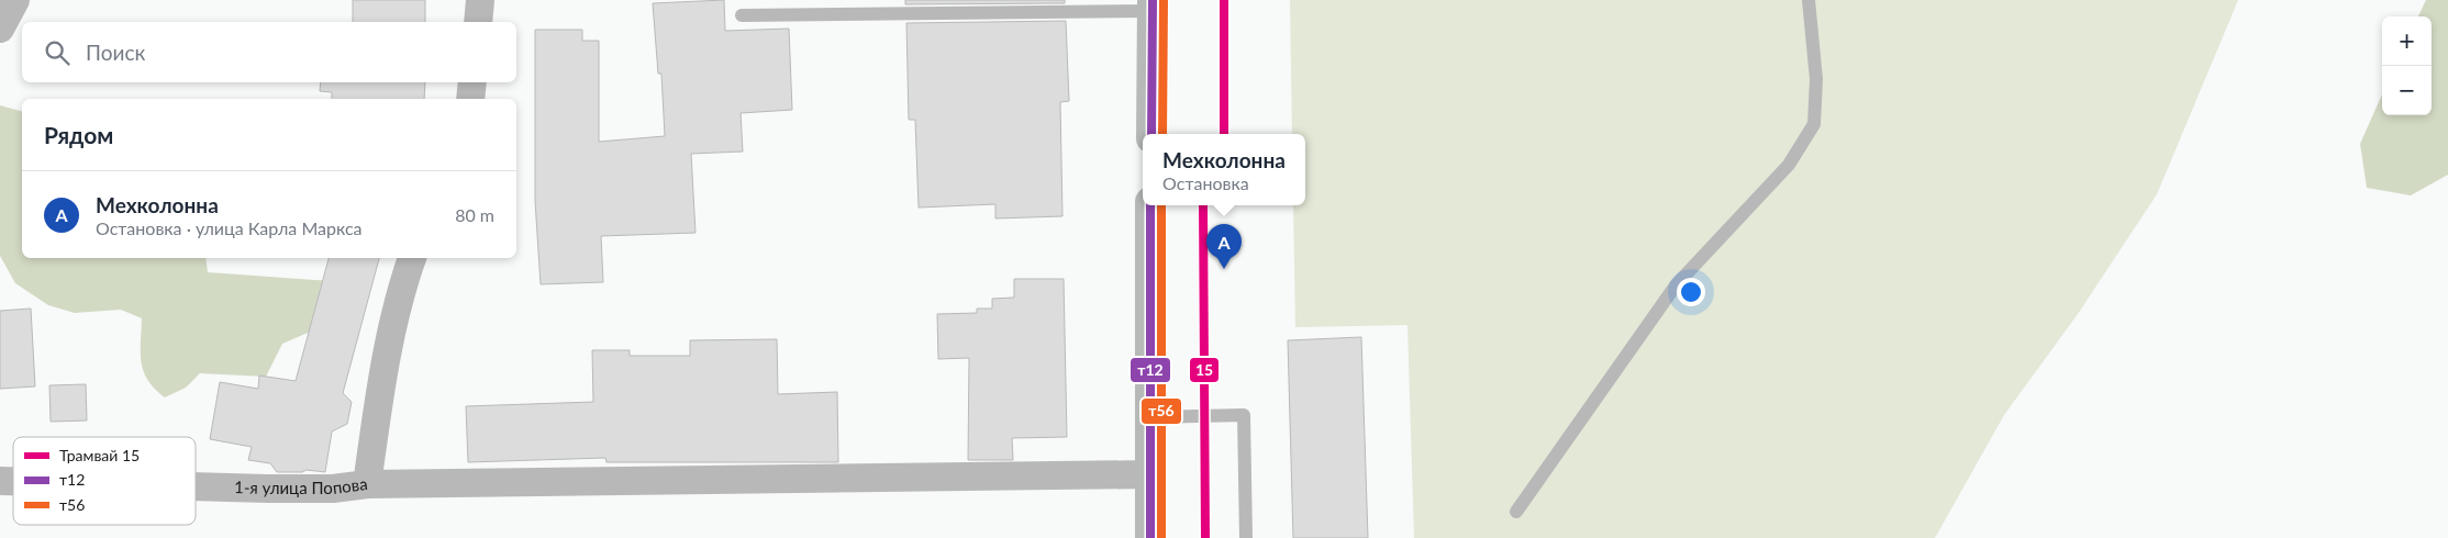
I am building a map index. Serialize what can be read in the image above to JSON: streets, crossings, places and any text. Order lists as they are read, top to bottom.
{
  "streets": {
    "street": ["1-я улица Попова"]
  },
  "lines": ["tram line 15", "transit line т12", "transit line т56"],
  "legend": ["Трамвай 15", "т12", "т56"],
  "page": {
    "map_buttons": ["+", "−"],
    "search": "Поиск",
    "heading": "Рядом",
    "popup": ["Мехколонна", "Остановка"],
    "list": [
      {
        "mark": "A",
        "name": "Мехколонна",
        "note": "Остановка · улица Карла Маркса",
        "value": "80 m"
      }
    ],
    "pins": "A"
  }
}
